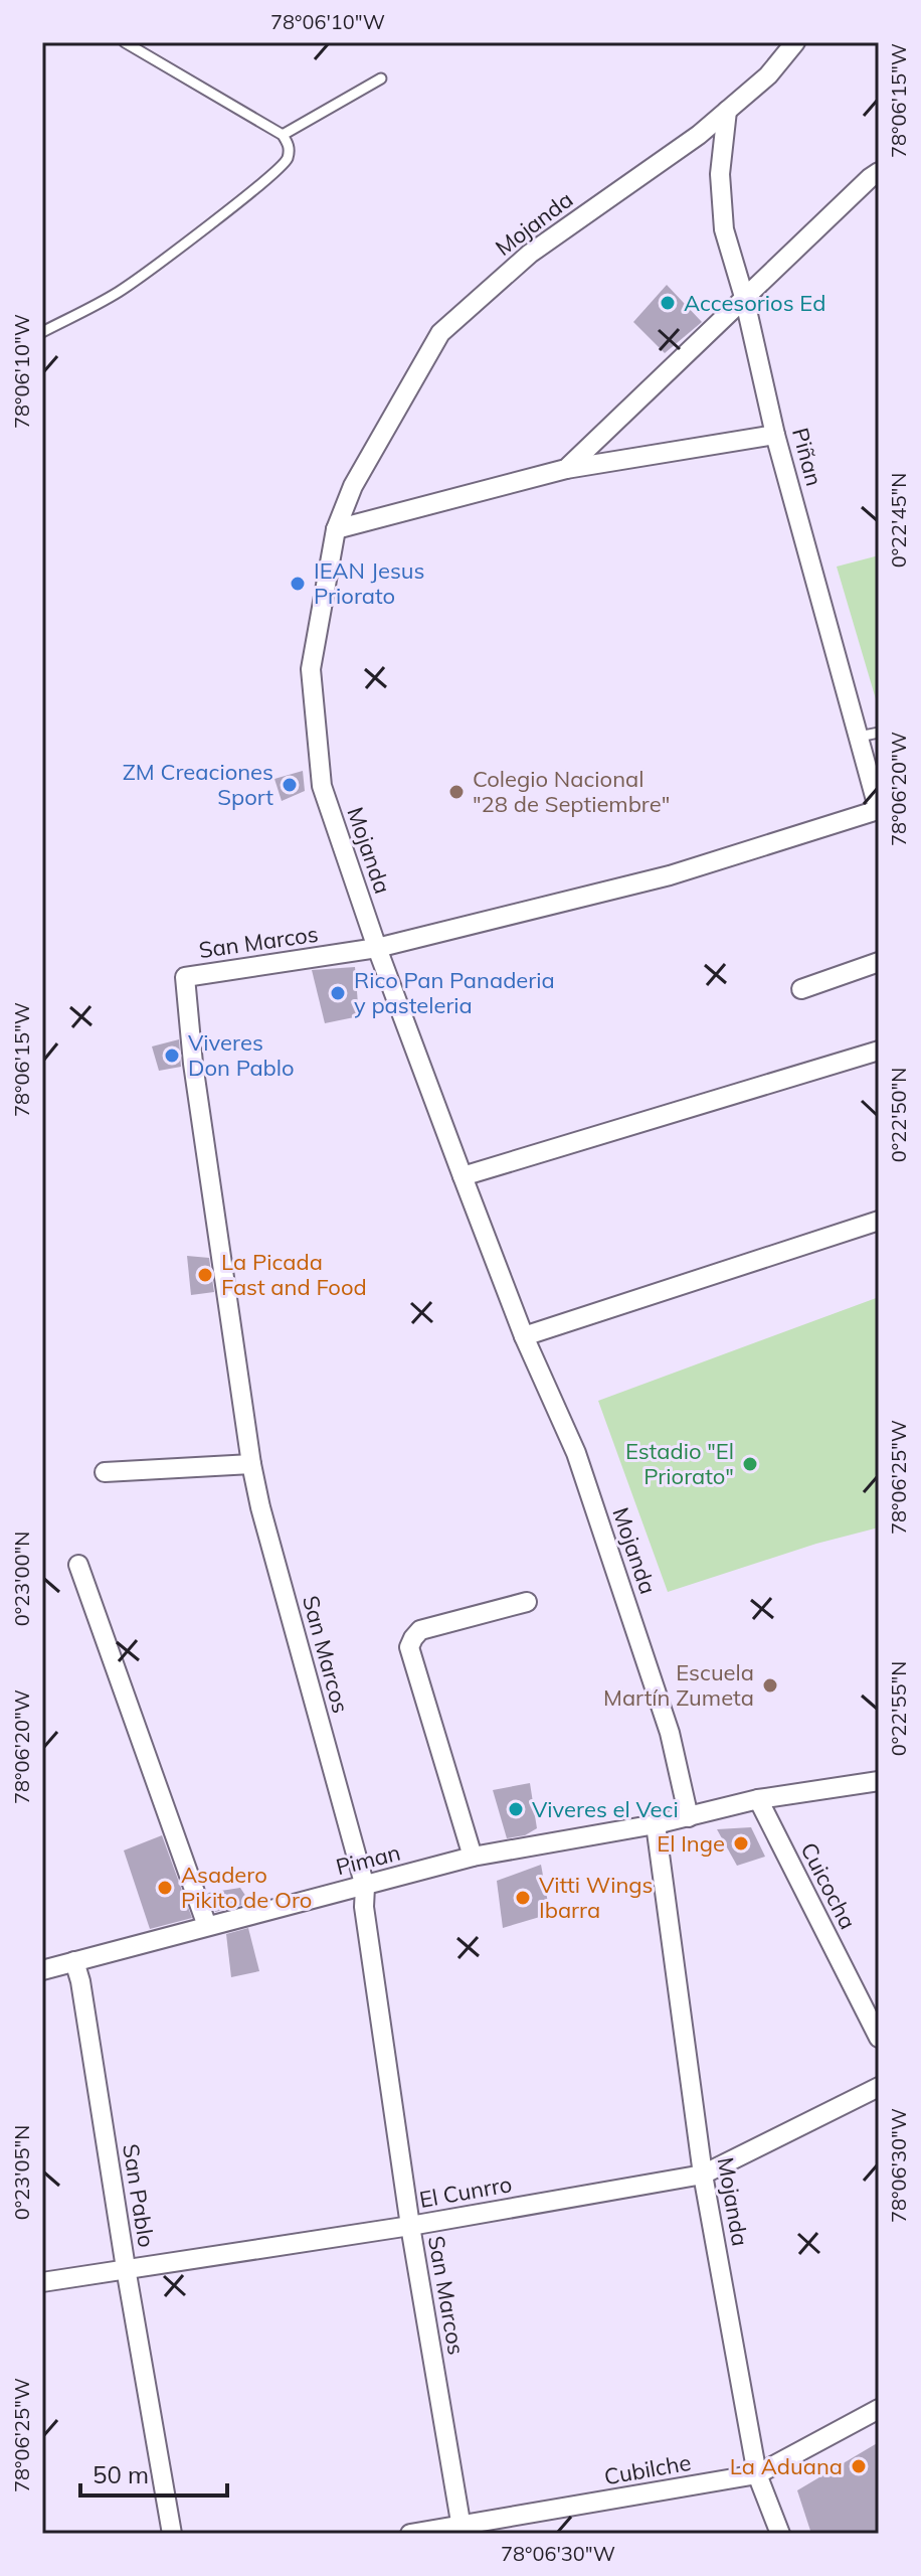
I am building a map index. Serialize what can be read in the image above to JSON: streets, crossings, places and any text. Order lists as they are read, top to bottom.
{
  "streets": {
    "street": [
      "Mojanda",
      "Piñan",
      "San Marcos",
      "Piman",
      "Cuicocha",
      "El Cunrro",
      "San Pablo",
      "Cubilche"
    ]
  },
  "crossings": [
    ["Mojanda", "Piñan"],
    ["Mojanda", "San Marcos"],
    ["Mojanda", "Piman"],
    ["Mojanda", "El Cunrro"],
    ["Mojanda", "Cubilche"],
    ["San Marcos", "Piman"],
    ["San Marcos", "El Cunrro"],
    ["San Marcos", "Cubilche"],
    ["Piman", "Cuicocha"],
    ["Piman", "San Pablo"],
    ["El Cunrro", "San Pablo"]
  ],
  "places": [
    "Accesorios Ed",
    "IEAN Jesus Priorato",
    "ZM Creaciones Sport",
    "Colegio Nacional \"28 de Septiembre\"",
    "Rico Pan Panaderia y pasteleria",
    "Viveres Don Pablo",
    "La Picada Fast and Food",
    "Estadio \"El Priorato\"",
    "Escuela Martín Zumeta",
    "Viveres el Veci",
    "El Inge",
    "Asadero Pikito de Oro",
    "Vitti Wings Ibarra",
    "La Aduana"
  ],
  "scale_bar": "50 m",
  "coordinates": [
    "78°06'10\"W",
    "78°06'15\"W",
    "0°22'45\"N",
    "78°06'20\"W",
    "0°22'50\"N",
    "78°06'25\"W",
    "0°23'00\"N",
    "0°22'55\"N",
    "78°06'30\"W",
    "0°23'05\"N"
  ]
}
